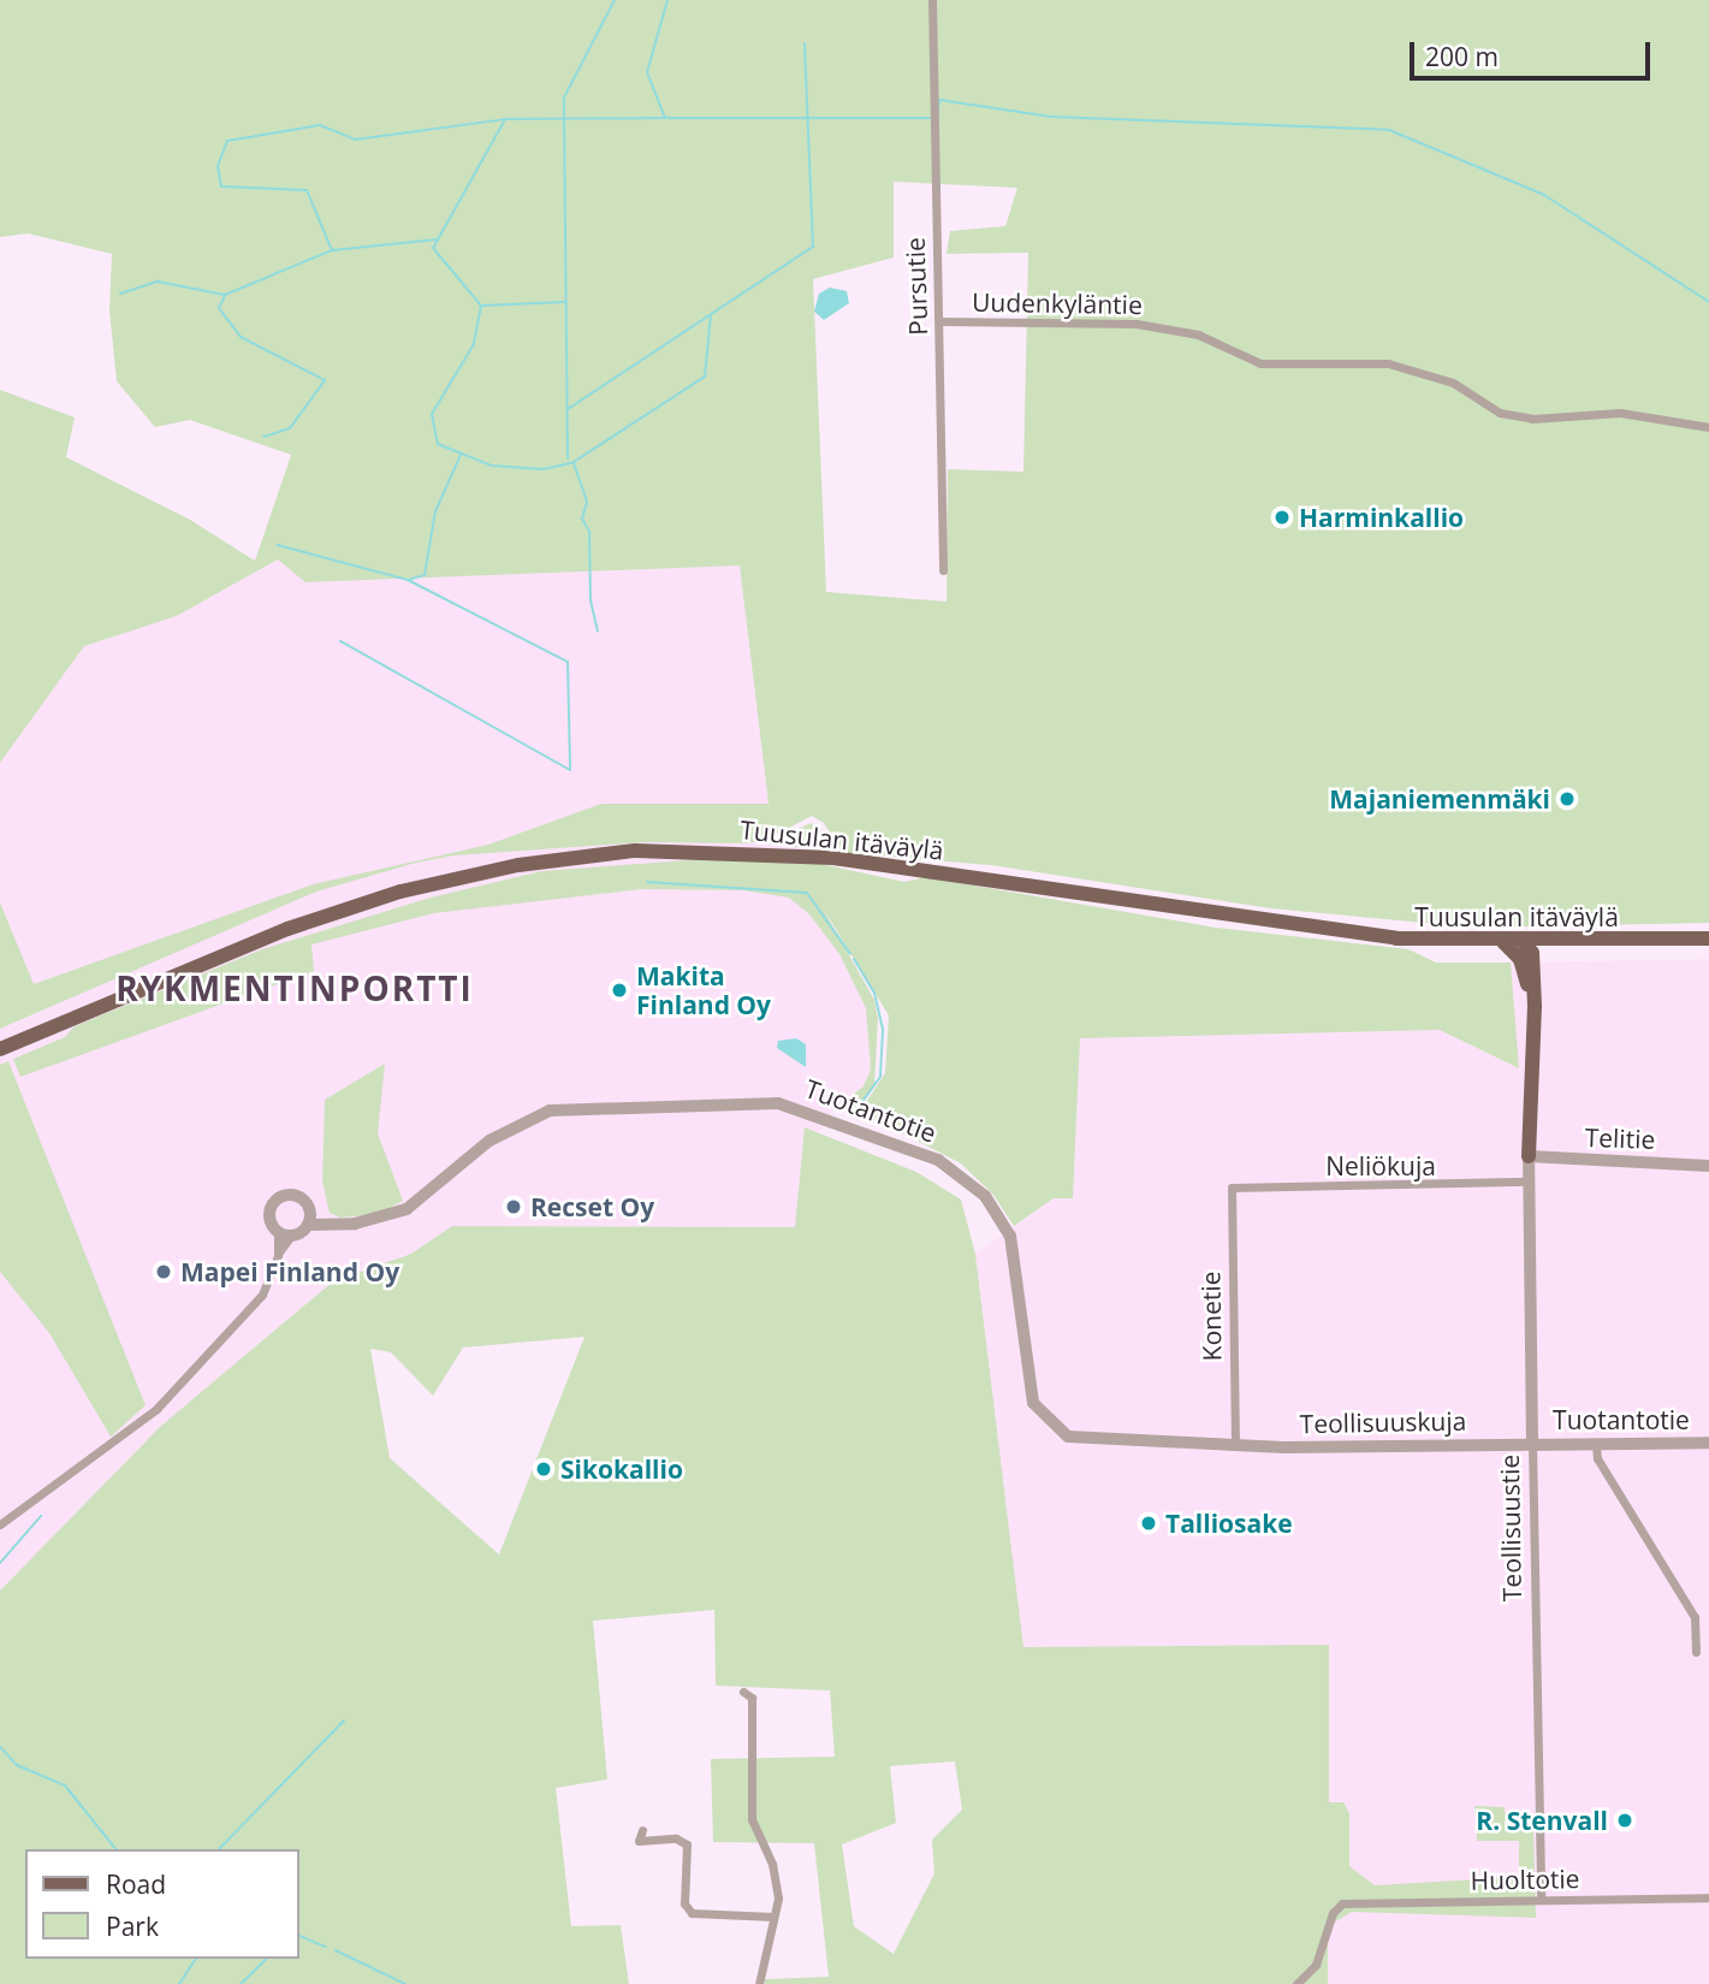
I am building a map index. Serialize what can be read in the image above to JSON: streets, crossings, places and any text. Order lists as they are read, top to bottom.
{
  "streets": {
    "main road": ["Tuusulan itäväylä"],
    "street": [
      "Pursutie",
      "Uudenkyläntie",
      "Tuotantotie",
      "Telitie",
      "Neliökuja",
      "Konetie",
      "Teollisuuskuja",
      "Teollisuustie",
      "Huoltotie"
    ]
  },
  "crossings": [
    ["Pursutie", "Uudenkyläntie"],
    ["Tuotantotie", "Konetie"],
    ["Tuotantotie", "Teollisuuskuja"],
    ["Tuotantotie", "Teollisuustie"],
    ["Telitie", "Teollisuustie"],
    ["Neliökuja", "Konetie"],
    ["Neliökuja", "Teollisuustie"],
    ["Konetie", "Teollisuuskuja"],
    ["Teollisuuskuja", "Teollisuustie"],
    ["Teollisuustie", "Huoltotie"]
  ],
  "districts": ["RYKMENTINPORTTI"],
  "places": [
    "Harminkallio",
    "Majaniemenmäki",
    "Makita Finland Oy",
    "Recset Oy",
    "Mapei Finland Oy",
    "Sikokallio",
    "Talliosake",
    "R. Stenvall"
  ],
  "legend": ["Road", "Park"],
  "scale_bar": "200 m"
}
